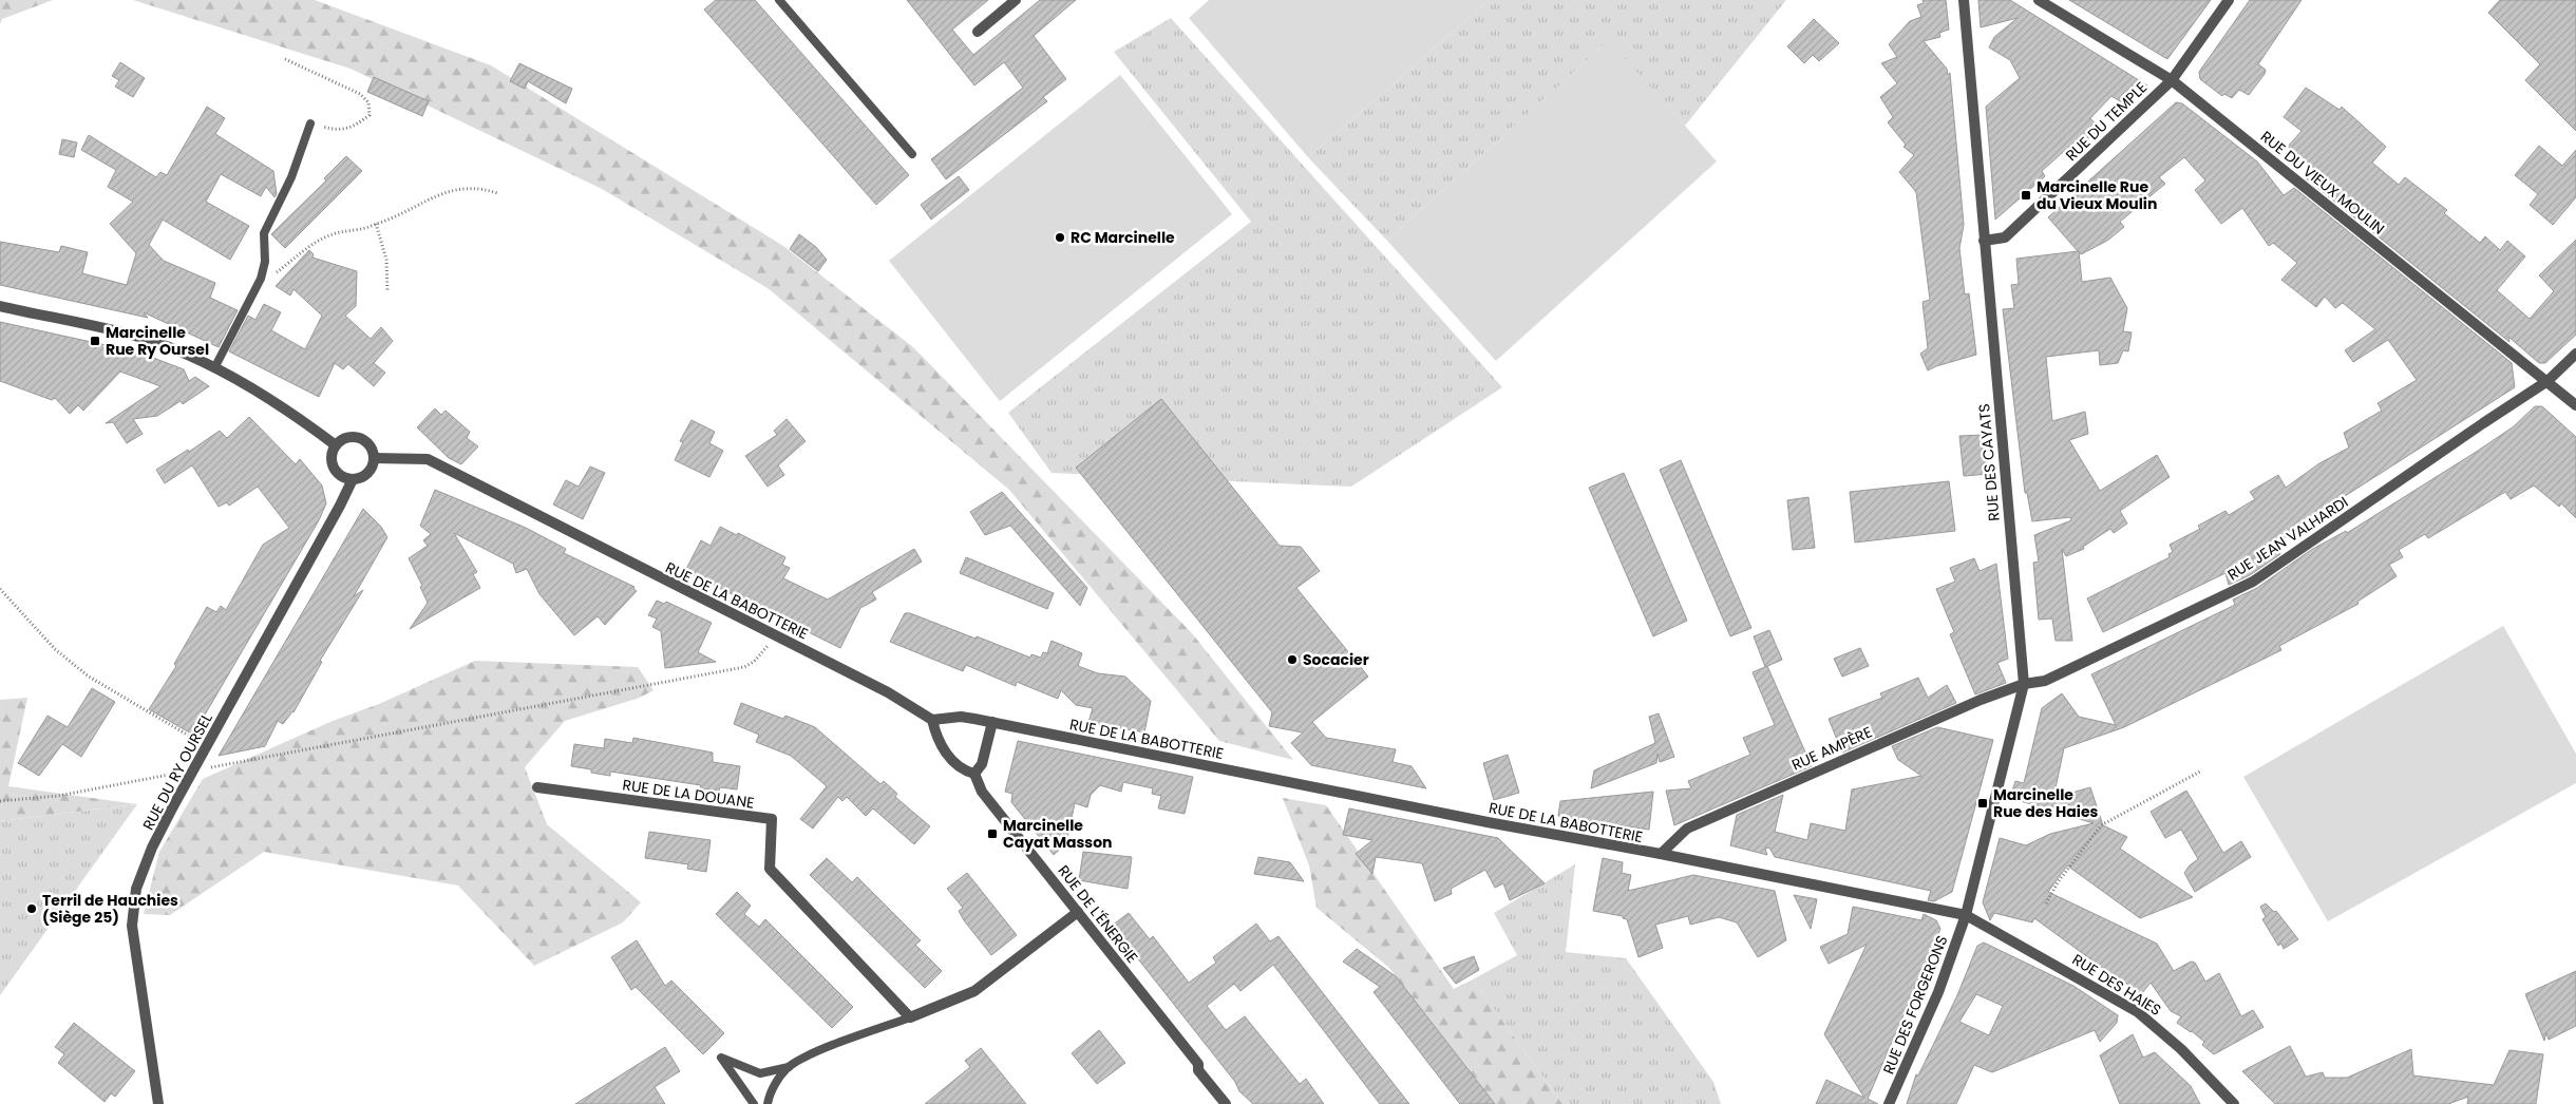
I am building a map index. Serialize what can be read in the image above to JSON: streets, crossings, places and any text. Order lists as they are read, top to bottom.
{
  "streets": {
    "street": [
      "RUE DU TEMPLE",
      "RUE DU VIEUX MOULIN",
      "RUE DES CAYATS",
      "RUE JEAN VALHARDI",
      "RUE DE LA BABOTTERIE",
      "RUE AMPÈRE",
      "RUE DU RY OURSEL",
      "RUE DE LA DOUANE",
      "RUE DE L'ÉNERGIE",
      "RUE DES HAIES",
      "RUE DES FORGERONS"
    ]
  },
  "crossings": [
    ["RUE DU TEMPLE", "RUE DU VIEUX MOULIN"],
    ["RUE DU TEMPLE", "RUE DES CAYATS"],
    ["RUE DU VIEUX MOULIN", "RUE JEAN VALHARDI"],
    ["RUE DES CAYATS", "RUE JEAN VALHARDI"],
    ["RUE DES CAYATS", "RUE DE LA BABOTTERIE"],
    ["RUE DES CAYATS", "RUE AMPÈRE"],
    ["RUE DES CAYATS", "RUE DES HAIES"],
    ["RUE DES CAYATS", "RUE DES FORGERONS"],
    ["RUE JEAN VALHARDI", "RUE AMPÈRE"],
    ["RUE DE LA BABOTTERIE", "RUE AMPÈRE"],
    ["RUE DE LA BABOTTERIE", "RUE DU RY OURSEL"],
    ["RUE DE LA BABOTTERIE", "RUE DES HAIES"],
    ["RUE DE LA BABOTTERIE", "RUE DES FORGERONS"],
    ["RUE DES HAIES", "RUE DES FORGERONS"]
  ],
  "places": {
    "transit": [
      "Marcinelle Rue du Vieux Moulin",
      "Marcinelle Rue Ry Oursel",
      "Marcinelle Rue des Haies",
      "Marcinelle Cayat Masson"
    ],
    "other": ["RC Marcinelle", "Socacier", "Terril de Hauchies (Siège 25)"]
  }
}
